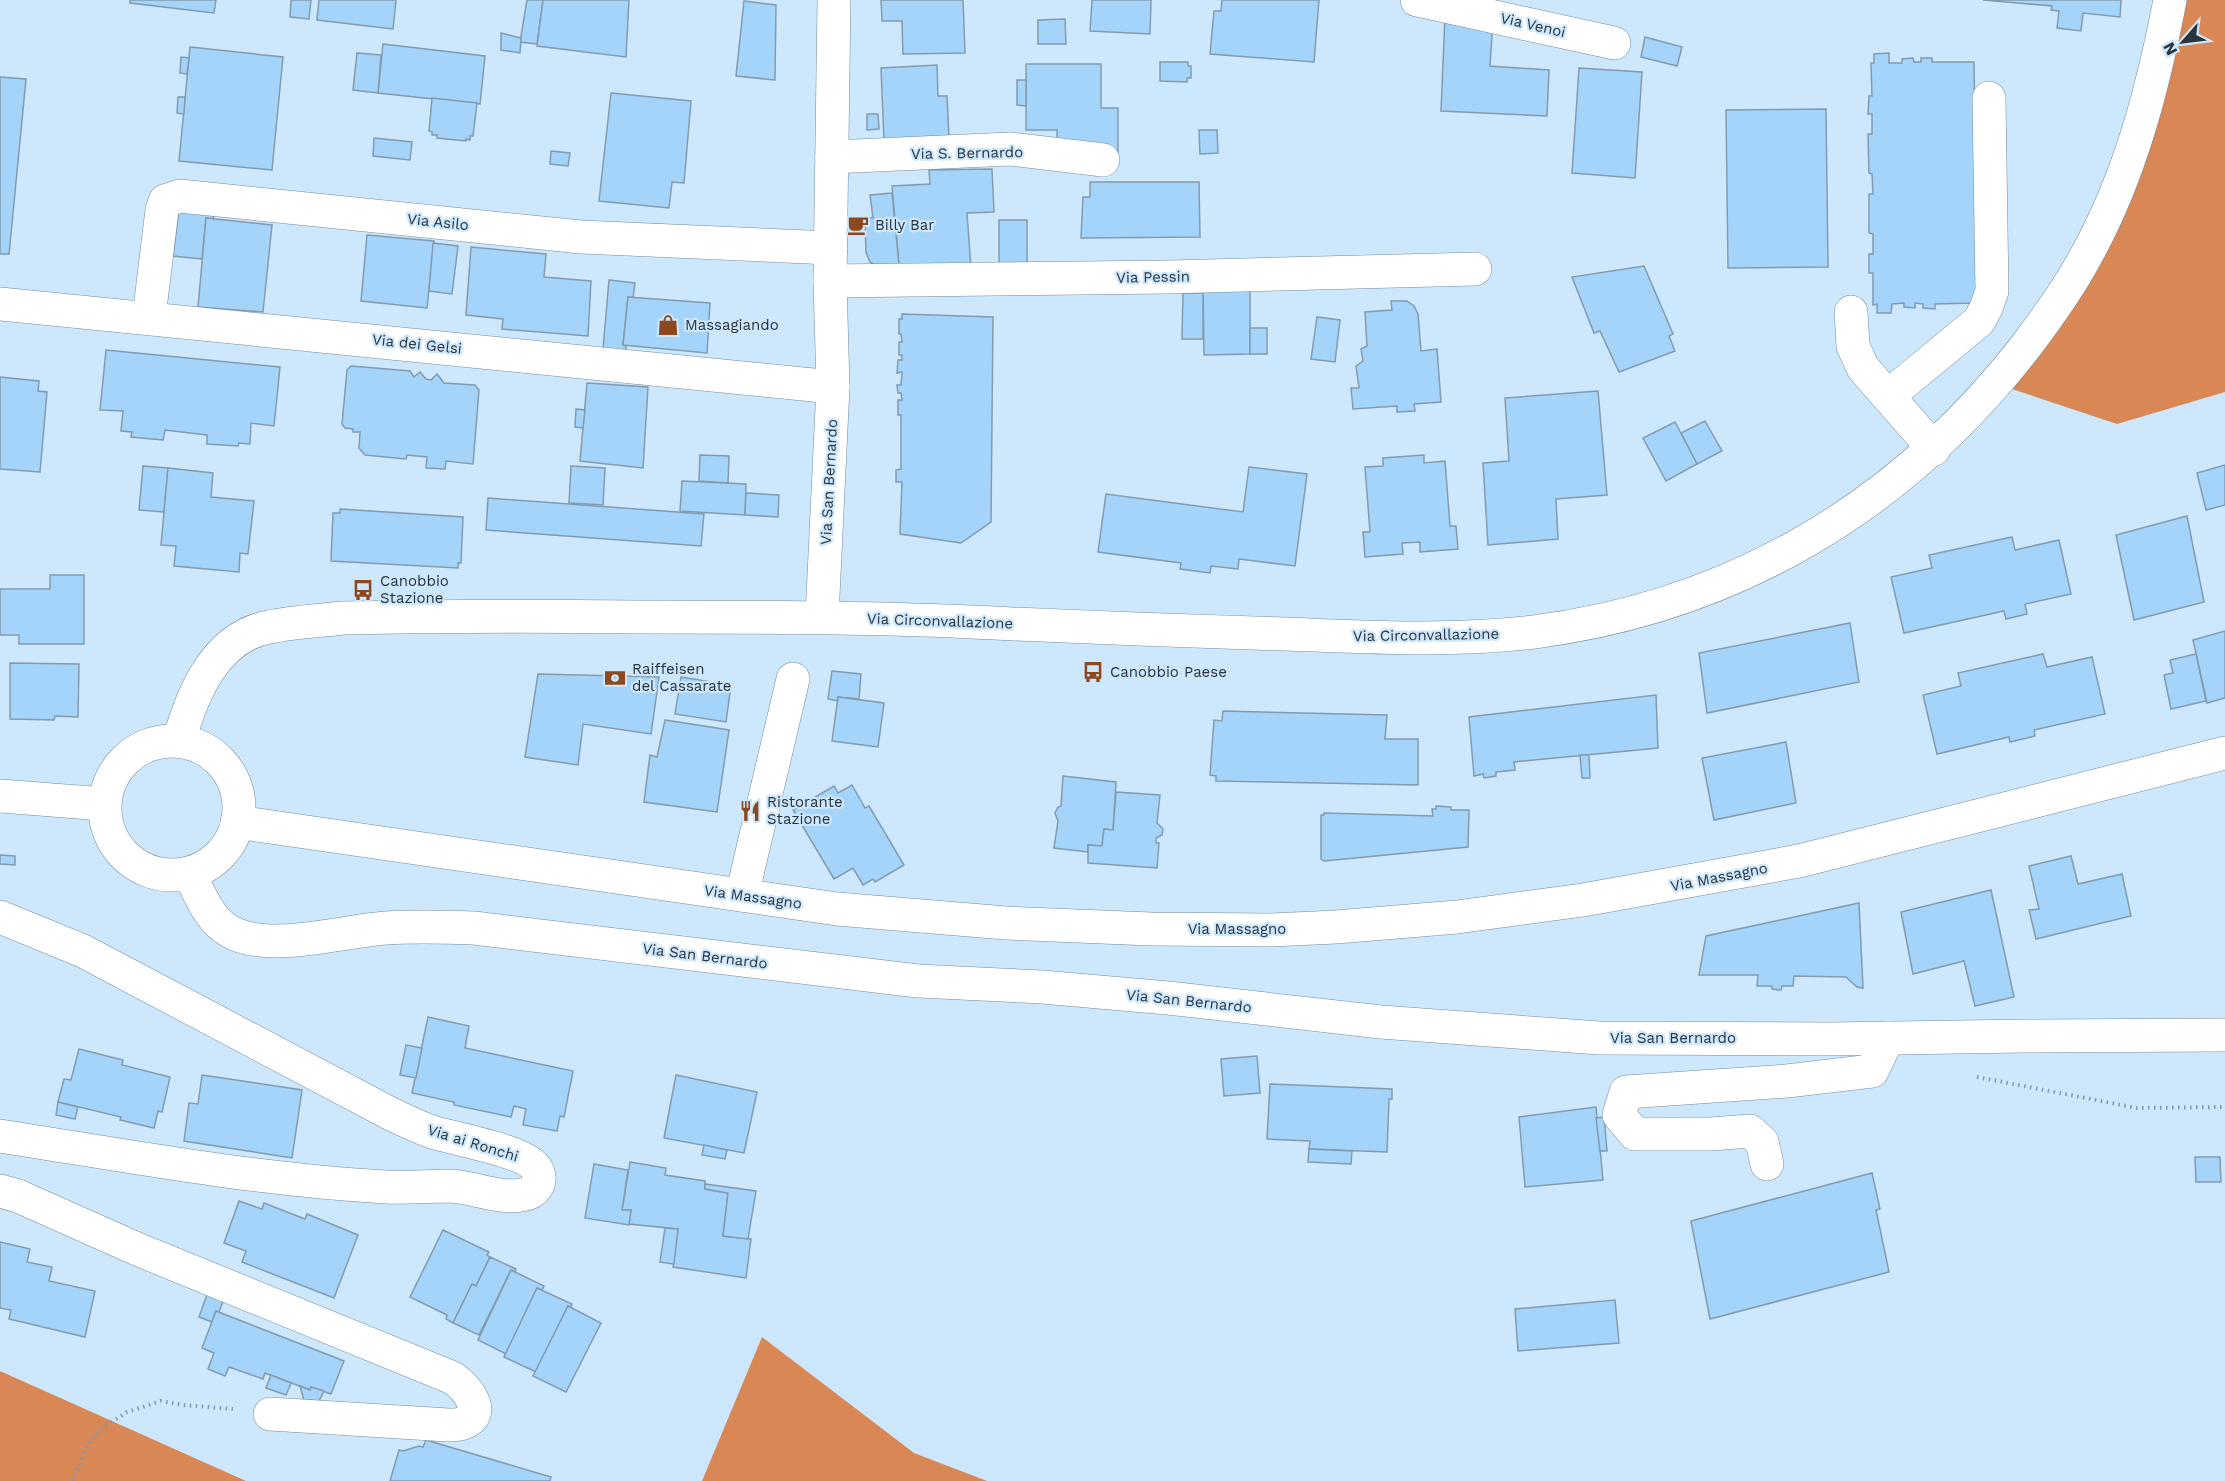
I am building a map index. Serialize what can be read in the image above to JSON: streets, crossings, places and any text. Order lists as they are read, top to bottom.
{
  "streets": {
    "street": [
      "Via Venoi",
      "Via S. Bernardo",
      "Via Asilo",
      "Via Pessin",
      "Via dei Gelsi",
      "Via San Bernardo",
      "Via Circonvallazione",
      "Via Massagno",
      "Via ai Ronchi"
    ]
  },
  "crossings": [
    ["Via S. Bernardo", "Via San Bernardo"],
    ["Via Asilo", "Via dei Gelsi"],
    ["Via Asilo", "Via San Bernardo"],
    ["Via Pessin", "Via San Bernardo"],
    ["Via dei Gelsi", "Via San Bernardo"],
    ["Via San Bernardo", "Via Circonvallazione"],
    ["Via San Bernardo", "Via Massagno"]
  ],
  "places": {
    "cafe": ["Billy Bar"],
    "shop": ["Massagiando"],
    "bus stop": ["Canobbio Stazione", "Canobbio Paese"],
    "bank": ["Raiffeisen del Cassarate"],
    "restaurant": ["Ristorante Stazione"]
  },
  "north": "bottom left"
}
